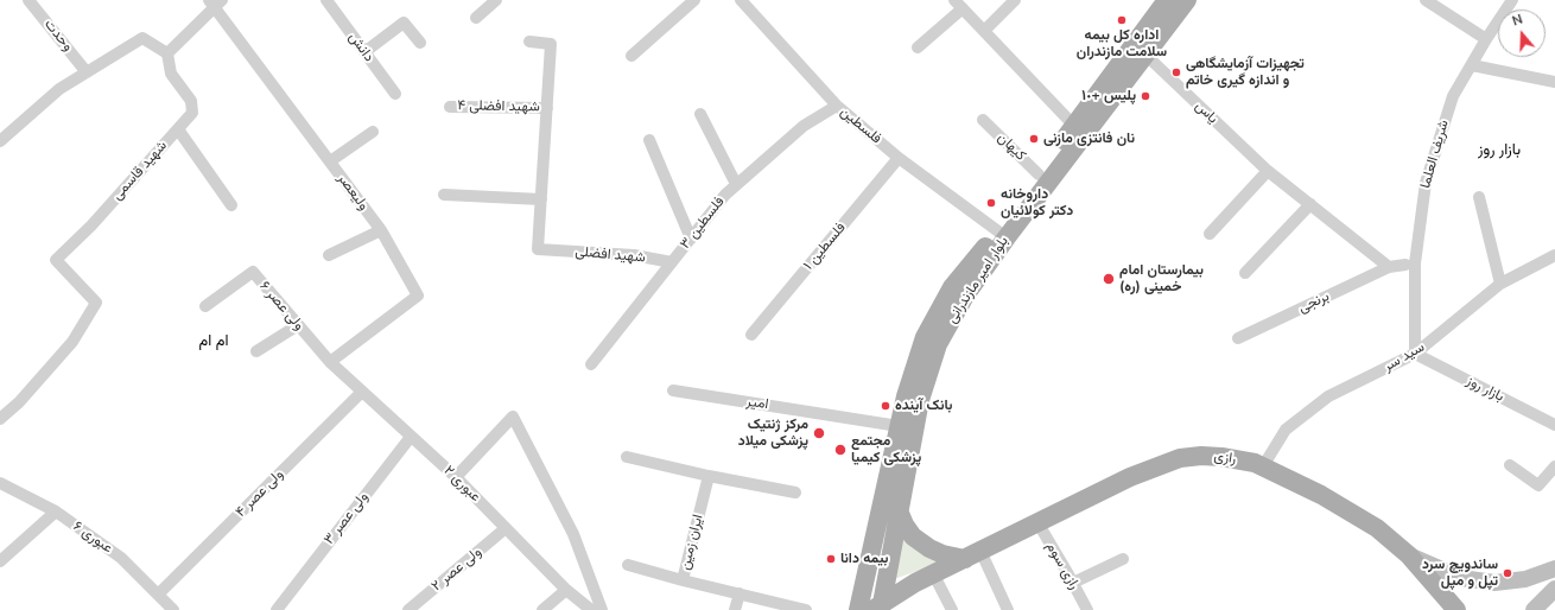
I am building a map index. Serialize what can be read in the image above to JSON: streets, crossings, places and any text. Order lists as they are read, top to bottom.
{
  "streets": {
    "main road": ["بلوار امیر مازندرانی", "رازی"],
    "street": [
      "وحدت",
      "دانش",
      "شهید افضلی ۴",
      "یاس",
      "فلسطین",
      "کیهان",
      "شریف العلما",
      "شهید قاسمی",
      "ولیعصر",
      "فلسطین ۳",
      "فلسطین ۱",
      "شهید افضلی",
      "برنجی",
      "ولی عصر ۶",
      "سید سر",
      "بازار روز",
      "امیر",
      "عبوری ۲",
      "ولی عصر ۴",
      "ولی عصر ۳",
      "عبوری ۶",
      "ایران زمین",
      "رازی سوم",
      "ولی عصر ۲"
    ]
  },
  "crossings": [
    ["یاس", "بلوار امیر مازندرانی"],
    ["یاس", "برنجی"],
    ["فلسطین", "فلسطین ۳"],
    ["فلسطین", "فلسطین ۱"],
    ["فلسطین", "بلوار امیر مازندرانی"],
    ["کیهان", "بلوار امیر مازندرانی"],
    ["شریف العلما", "سید سر"],
    ["شریف العلما", "بازار روز"],
    ["ولیعصر", "ولی عصر ۶"],
    ["ولیعصر", "عبوری ۲"],
    ["فلسطین ۳", "شهید افضلی"],
    ["بلوار امیر مازندرانی", "امیر"],
    ["بلوار امیر مازندرانی", "رازی"],
    ["ولی عصر ۶", "عبوری ۲"],
    ["سید سر", "بازار روز"],
    ["سید سر", "رازی"],
    ["رازی", "رازی سوم"],
    ["عبوری ۲", "ولی عصر ۴"],
    ["عبوری ۲", "ولی عصر ۳"],
    ["عبوری ۲", "ولی عصر ۲"],
    ["ولی عصر ۴", "عبوری ۶"]
  ],
  "districts": ["بازار روز", "ام ام"],
  "places": [
    "اداره کل بیمه سلامت مازندران",
    "تجهیزات آزمایشگاهی و اندازه گیری خاتم",
    "پلیس +١٠",
    "نان فانتزی مازنی",
    "داروخانه دکتر کولائیان",
    "بیمارستان امام خمینی (ره)",
    "بانک آینده",
    "مرکز ژنتیک پزشکی میلاد",
    "مجتمع پزشکی کیمیا",
    "بیمه دانا",
    "ساندویچ سرد تپل و مپل"
  ],
  "north": "top"
}
